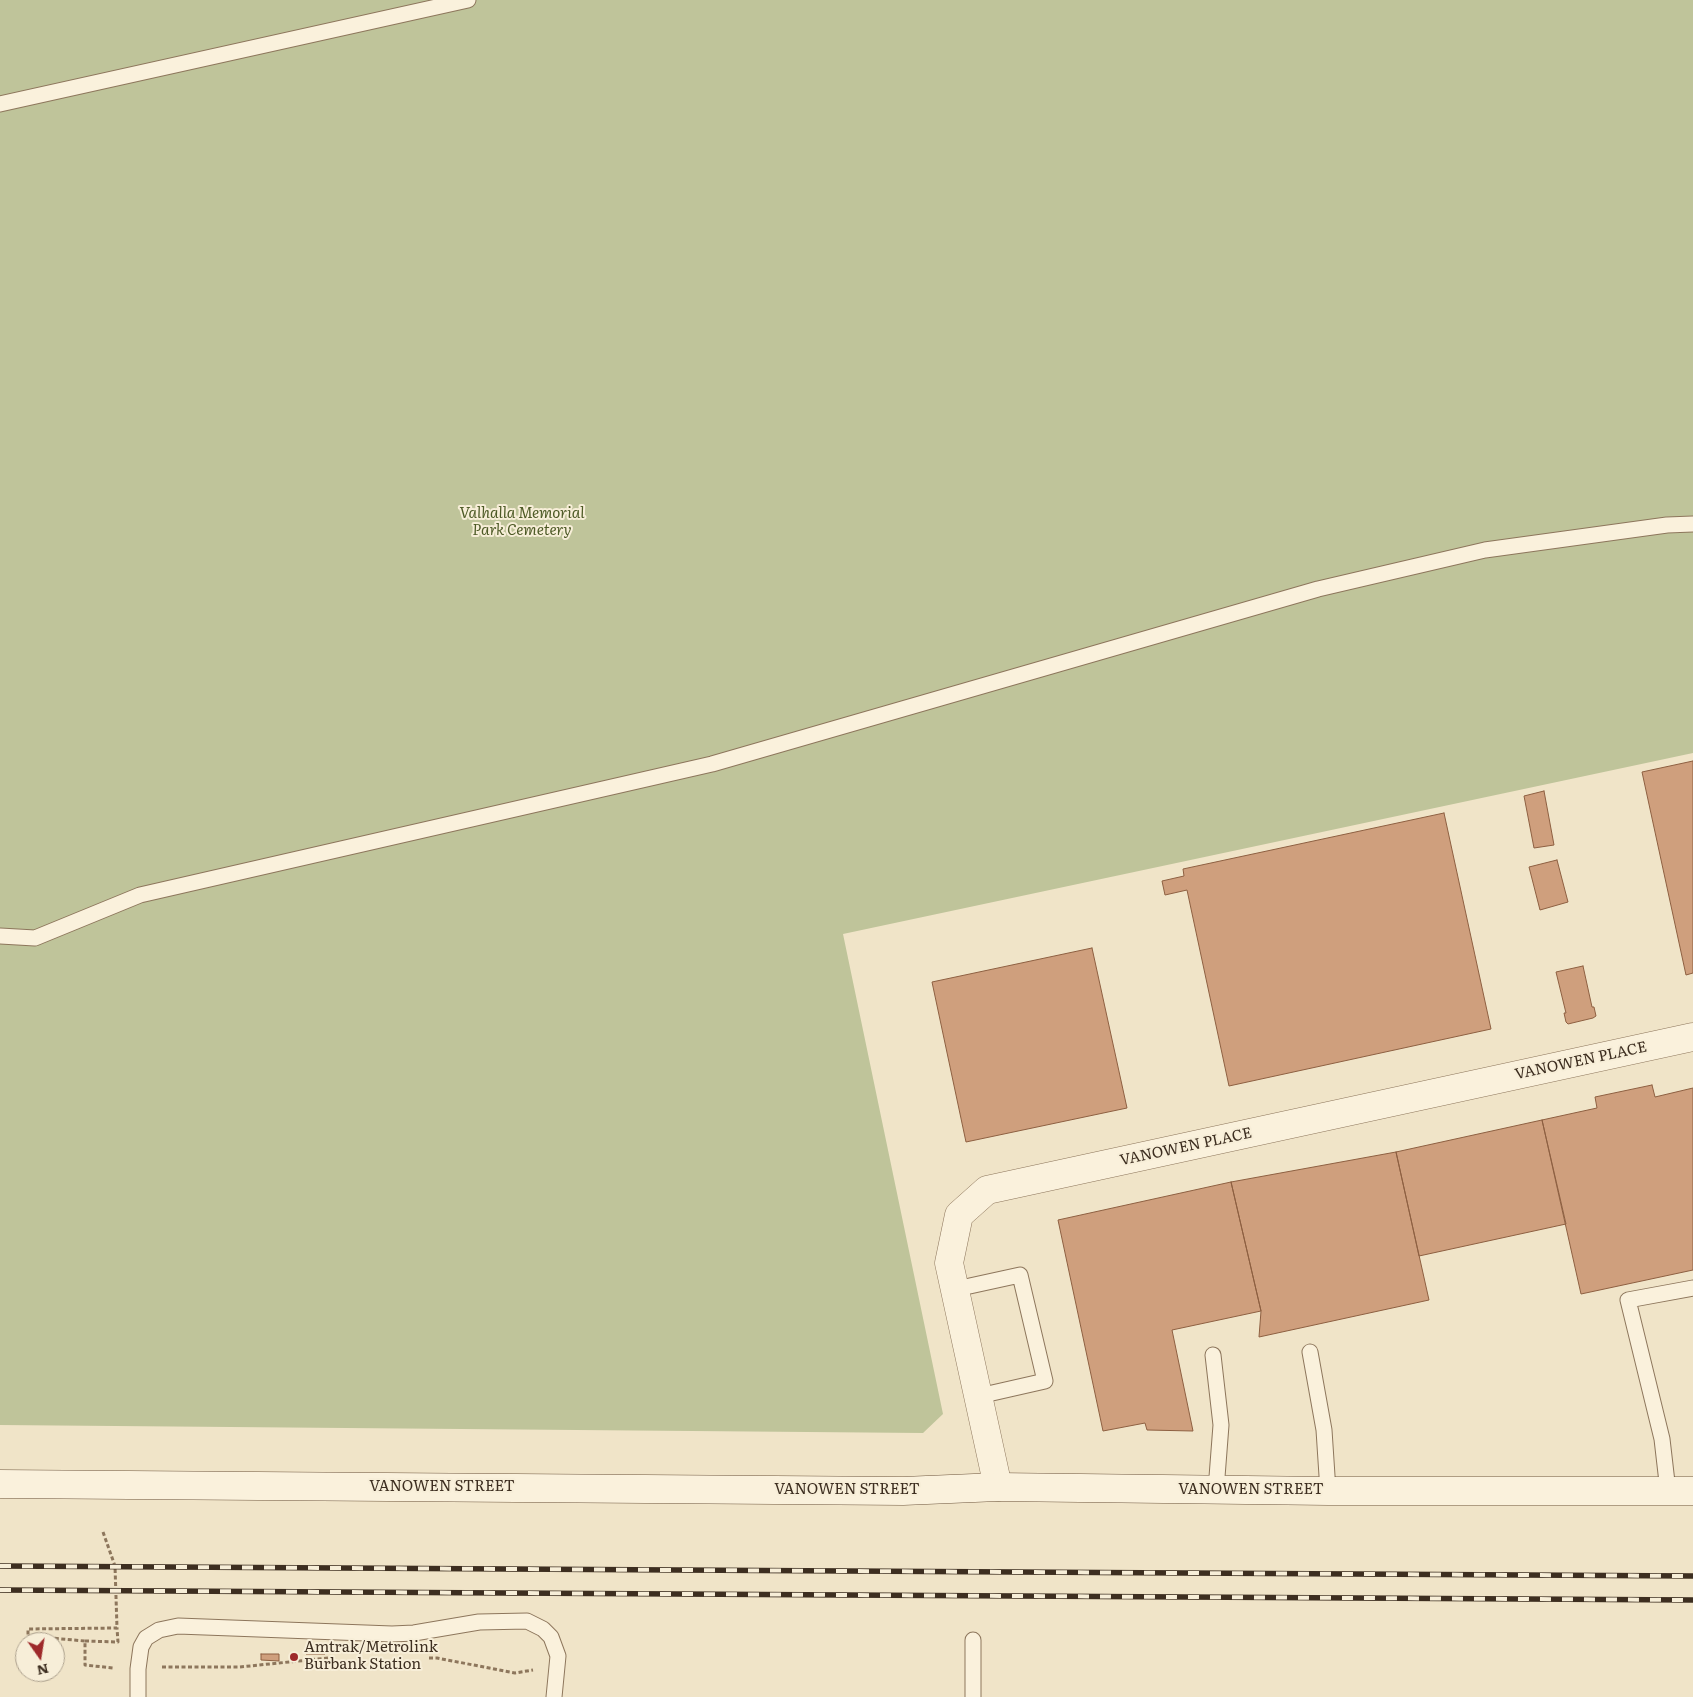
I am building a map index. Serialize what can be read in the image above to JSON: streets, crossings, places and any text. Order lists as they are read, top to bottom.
{
  "streets": {
    "main road": ["VANOWEN PLACE", "VANOWEN STREET"]
  },
  "crossings": [
    ["VANOWEN PLACE", "VANOWEN STREET"]
  ],
  "parks": ["Valhalla Memorial Park Cemetery"],
  "places": ["Amtrak/Metrolink Burbank Station"],
  "north": "bottom"
}
